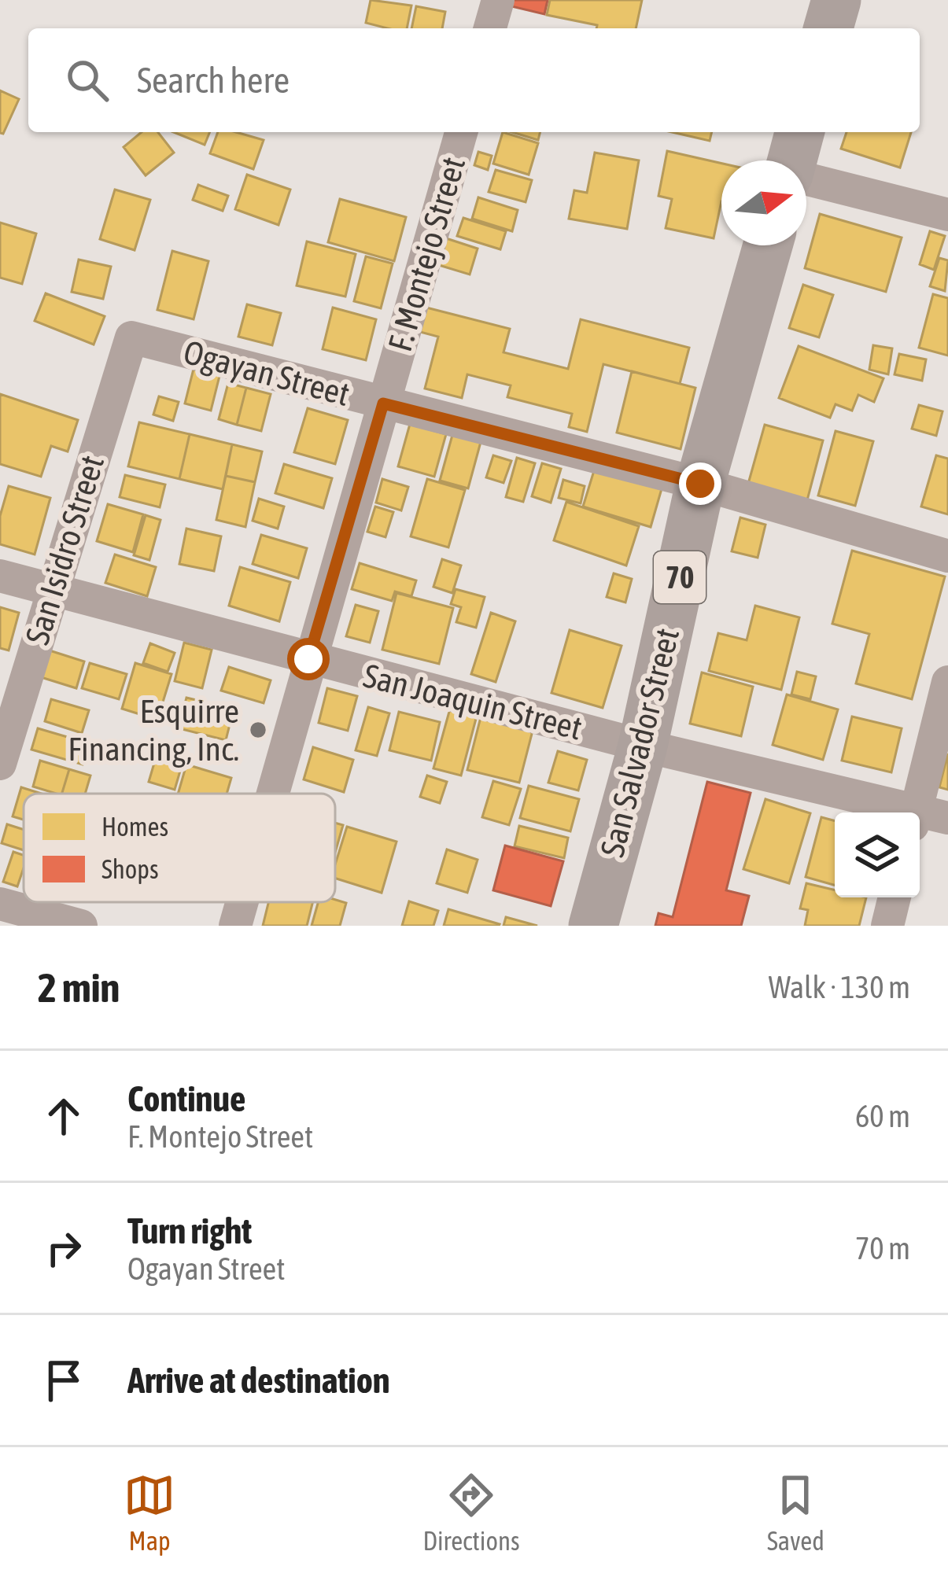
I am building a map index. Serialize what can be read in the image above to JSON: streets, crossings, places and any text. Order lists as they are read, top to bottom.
{
  "streets": {
    "highway": ["70", "San Salvador Street"],
    "street": [
      "F. Montejo Street",
      "Ogayan Street",
      "San Isidro Street",
      "San Joaquin Street"
    ]
  },
  "crossings": [
    ["F. Montejo Street", "Ogayan Street"],
    ["F. Montejo Street", "San Joaquin Street"],
    ["Ogayan Street", "San Isidro Street"],
    ["Ogayan Street", "San Salvador Street"],
    ["San Isidro Street", "San Joaquin Street"],
    ["San Joaquin Street", "San Salvador Street"]
  ],
  "places": ["Esquirre Financing, Inc."],
  "legend": ["Homes", "Shops"],
  "north": "right",
  "page": {
    "search": "Search here",
    "heading": ["2 min", "Walk · 130 m"],
    "list": [
      ["Continue", "F. Montejo Street", "60 m"],
      ["Turn right", "Ogayan Street", "70 m"],
      "Arrive at destination"
    ],
    "nav": ["Map", "Directions", "Saved"]
  }
}
